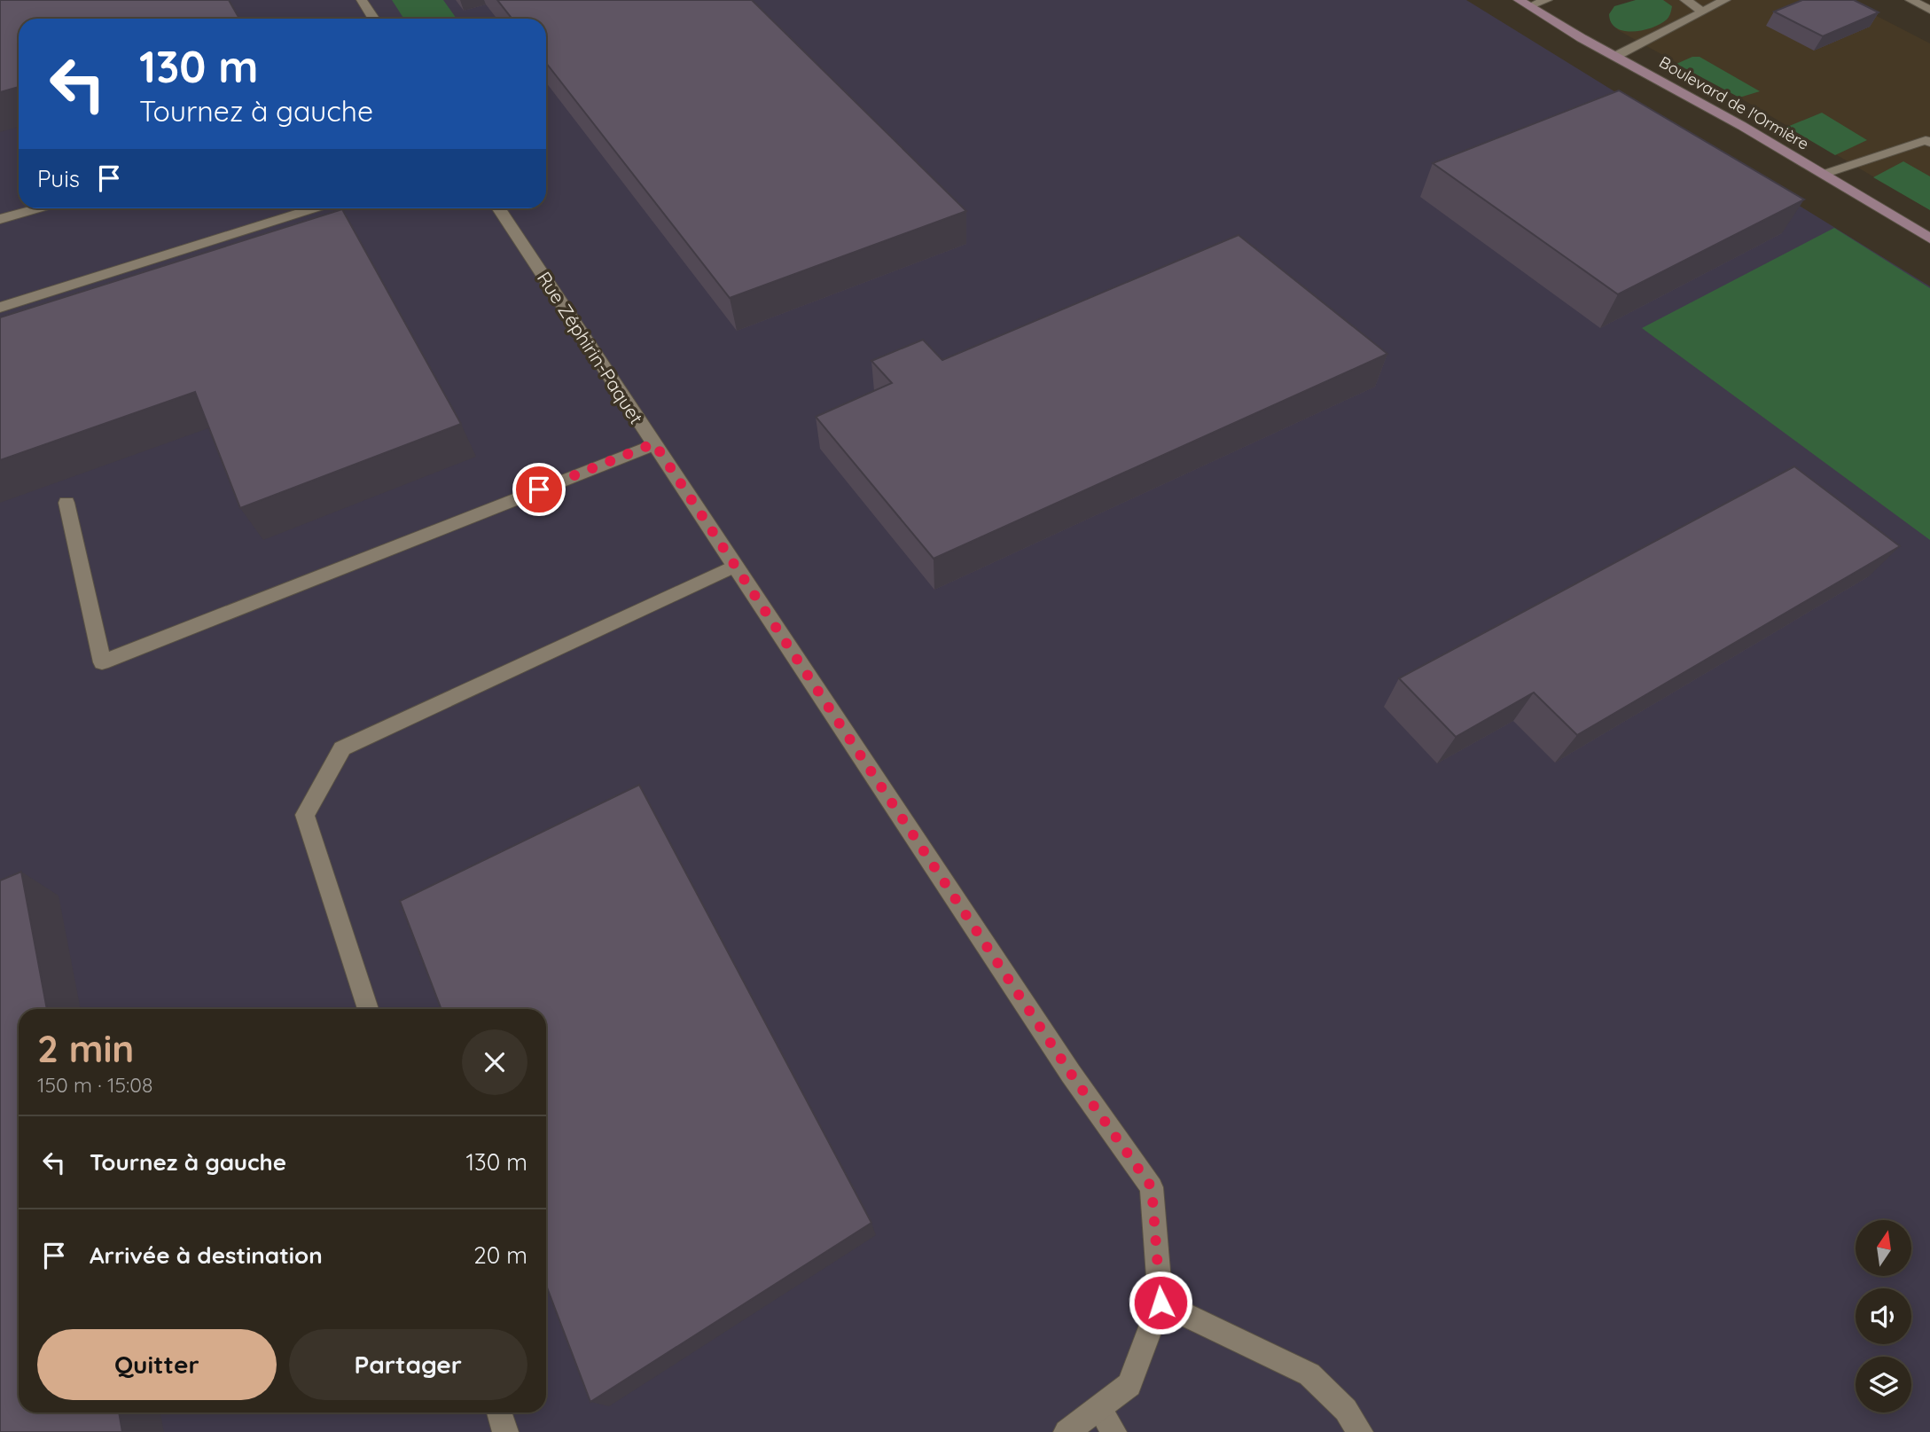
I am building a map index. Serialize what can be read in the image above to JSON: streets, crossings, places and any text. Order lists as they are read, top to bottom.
{
  "streets": {
    "main road": ["Boulevard de l'Ormière"],
    "street": ["Rue Zéphirin-Paquet"]
  },
  "north": "top",
  "page": {
    "turn": ["130 m", "Tournez à gauche"],
    "then": "Puis",
    "heading": ["2 min", "150 m · 15:08"],
    "list": [
      {
        "name": "Tournez à gauche",
        "value": "130 m"
      },
      {
        "name": "Arrivée à destination",
        "value": "20 m"
      }
    ],
    "buttons": ["Quitter", "Partager"]
  }
}
